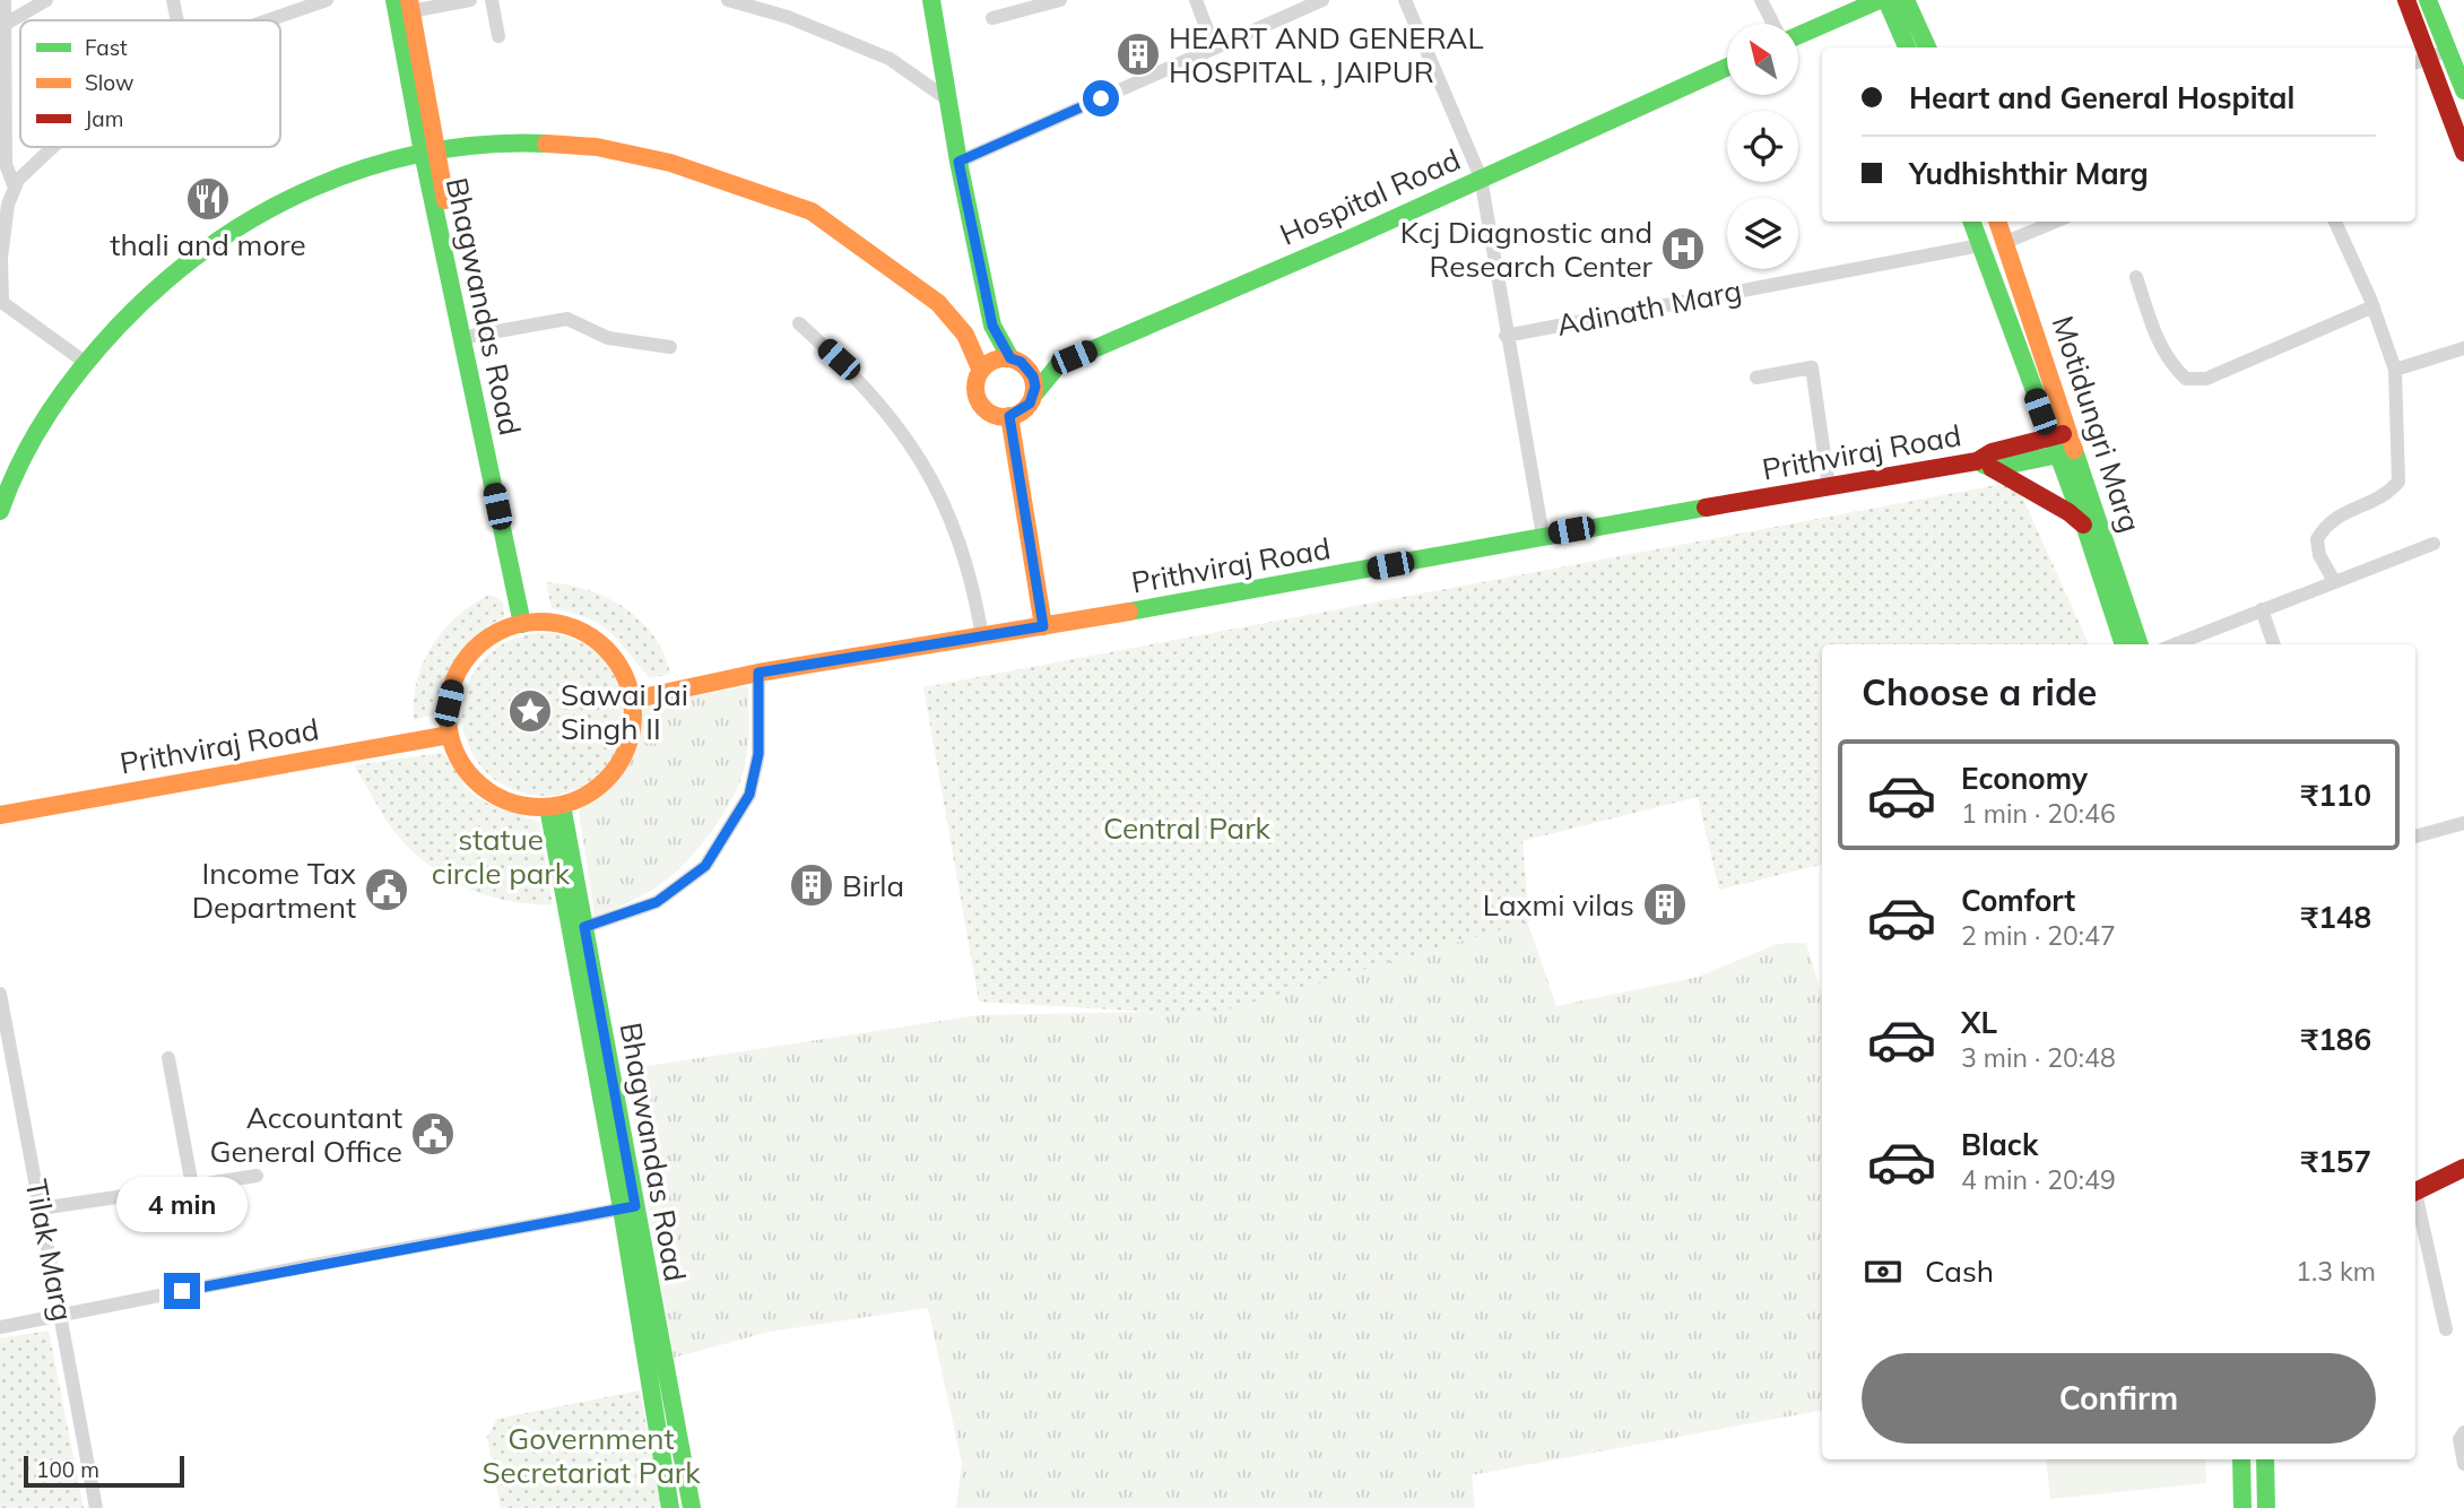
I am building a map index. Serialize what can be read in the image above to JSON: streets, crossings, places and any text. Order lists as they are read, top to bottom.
{
  "streets": {
    "street": [
      "Hospital Road",
      "Bhagwandas Road",
      "Adinath Marg",
      "Motidungri Marg",
      "Prithviraj Road",
      "Tilak Marg"
    ]
  },
  "crossings": [
    ["Bhagwandas Road", "Prithviraj Road"],
    ["Motidungri Marg", "Prithviraj Road"]
  ],
  "parks": ["Central Park", "statue circle park", "Government Secretariat Park"],
  "places": {
    "building": ["HEART AND GENERAL HOSPITAL , JAIPUR", "Birla", "Laxmi vilas"],
    "restaurant": ["thali and more"],
    "hospital": ["Kcj Diagnostic and Research Center"],
    "place": ["Sawai Jai Singh II"],
    "public building": ["Income Tax Department", "Accountant General Office"]
  },
  "legend": ["Fast", "Slow", "Jam"],
  "scale_bar": "100 m",
  "north": "top left",
  "page": {
    "banner": ["Heart and General Hospital", "Yudhishthir Marg"],
    "heading": "Choose a ride",
    "list": [
      {
        "name": "Economy",
        "note": "1 min · 20:46",
        "value": "₹110"
      },
      {
        "name": "Comfort",
        "note": "2 min · 20:47",
        "value": "₹148"
      },
      {
        "name": "XL",
        "note": "3 min · 20:48",
        "value": "₹186"
      },
      {
        "name": "Black",
        "note": "4 min · 20:49",
        "value": "₹157"
      }
    ],
    "bubble": "4 min",
    "pay": ["Cash", "1.3 km"],
    "buttons": "Confirm",
    "scale": "100 m"
  }
}
